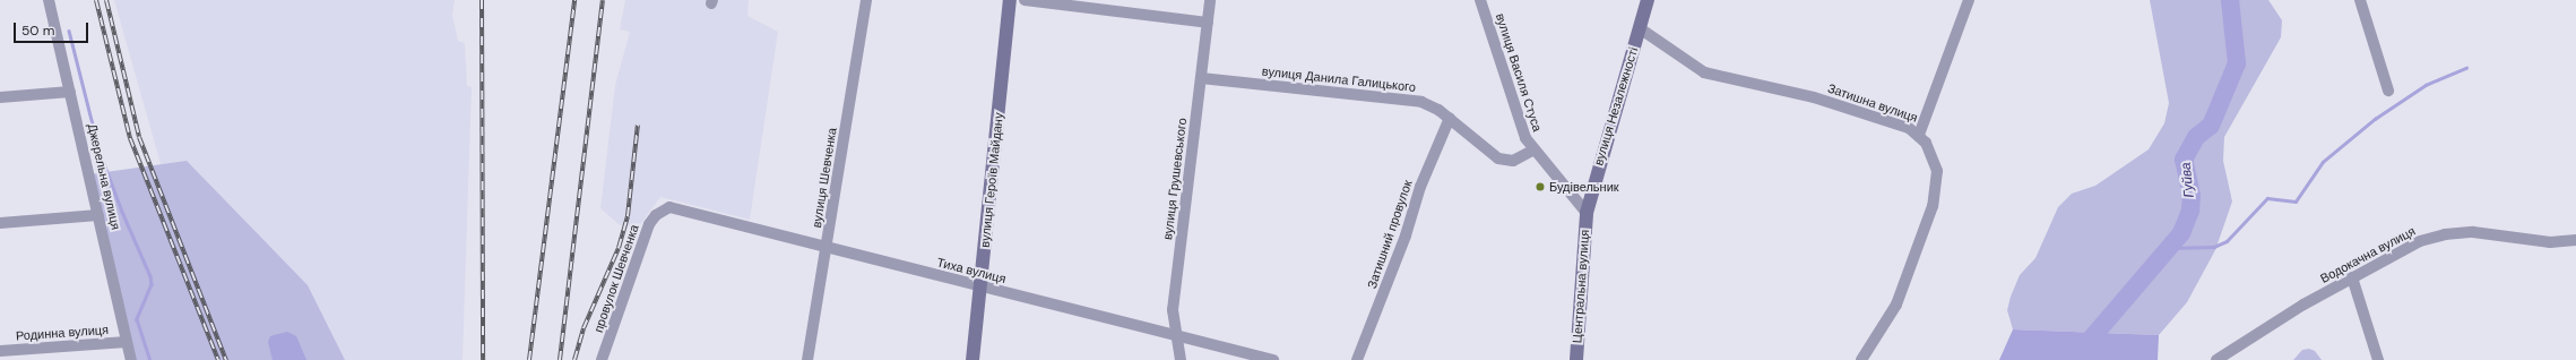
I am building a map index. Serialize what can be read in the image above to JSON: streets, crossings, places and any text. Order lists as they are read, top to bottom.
{
  "streets": {
    "street": [
      "вулиця Василя Стуса",
      "вулиця Данила Галицького",
      "Затишна вулиця",
      "вулиця Незалежності",
      "Джерельна вулиця",
      "вулиця Шевченка",
      "вулиця Грушевського",
      "вулиця Героїв Майдану",
      "Затишний провулок",
      "Водокачна вулиця",
      "Тиха вулиця",
      "провулок Шевченка",
      "Центральна вулиця",
      "Родинна вулиця"
    ]
  },
  "crossings": [
    ["вулиця Василя Стуса", "вулиця Данила Галицького"],
    ["вулиця Василя Стуса", "вулиця Незалежності"],
    ["вулиця Василя Стуса", "Центральна вулиця"],
    ["вулиця Данила Галицького", "вулиця Грушевського"],
    ["вулиця Данила Галицького", "Затишний провулок"],
    ["Затишна вулиця", "вулиця Незалежності"],
    ["вулиця Незалежності", "Центральна вулиця"],
    ["Джерельна вулиця", "Родинна вулиця"],
    ["вулиця Шевченка", "Тиха вулиця"],
    ["вулиця Грушевського", "Тиха вулиця"],
    ["вулиця Героїв Майдану", "Тиха вулиця"],
    ["Тиха вулиця", "провулок Шевченка"]
  ],
  "water": ["Гуйва"],
  "places": ["Будівельник"],
  "scale_bar": "50 m"
}
